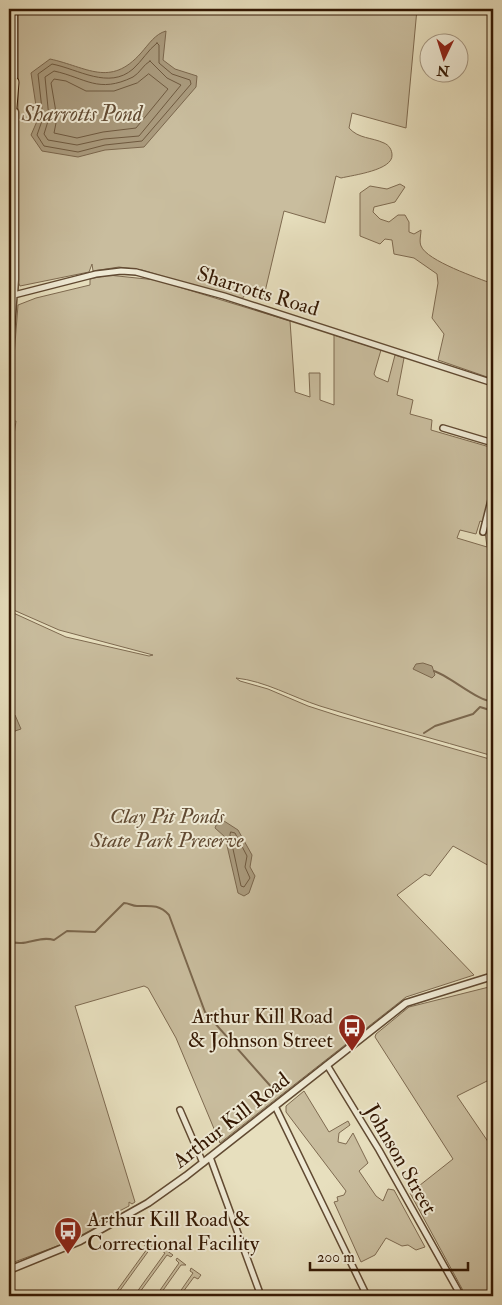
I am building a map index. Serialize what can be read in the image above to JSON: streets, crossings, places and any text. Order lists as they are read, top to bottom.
{
  "streets": {
    "street": ["Sharrotts Road", "Arthur Kill Road", "Johnson Street"]
  },
  "crossings": [
    ["Arthur Kill Road", "Johnson Street"]
  ],
  "water": ["Sharrotts Pond"],
  "parks": ["Clay Pit Ponds State Park Preserve"],
  "places": {
    "bus stop": ["Arthur Kill Road & Johnson Street", "Arthur Kill Road & Correctional Facility"]
  },
  "scale_bar": "200 m",
  "north": "bottom"
}
